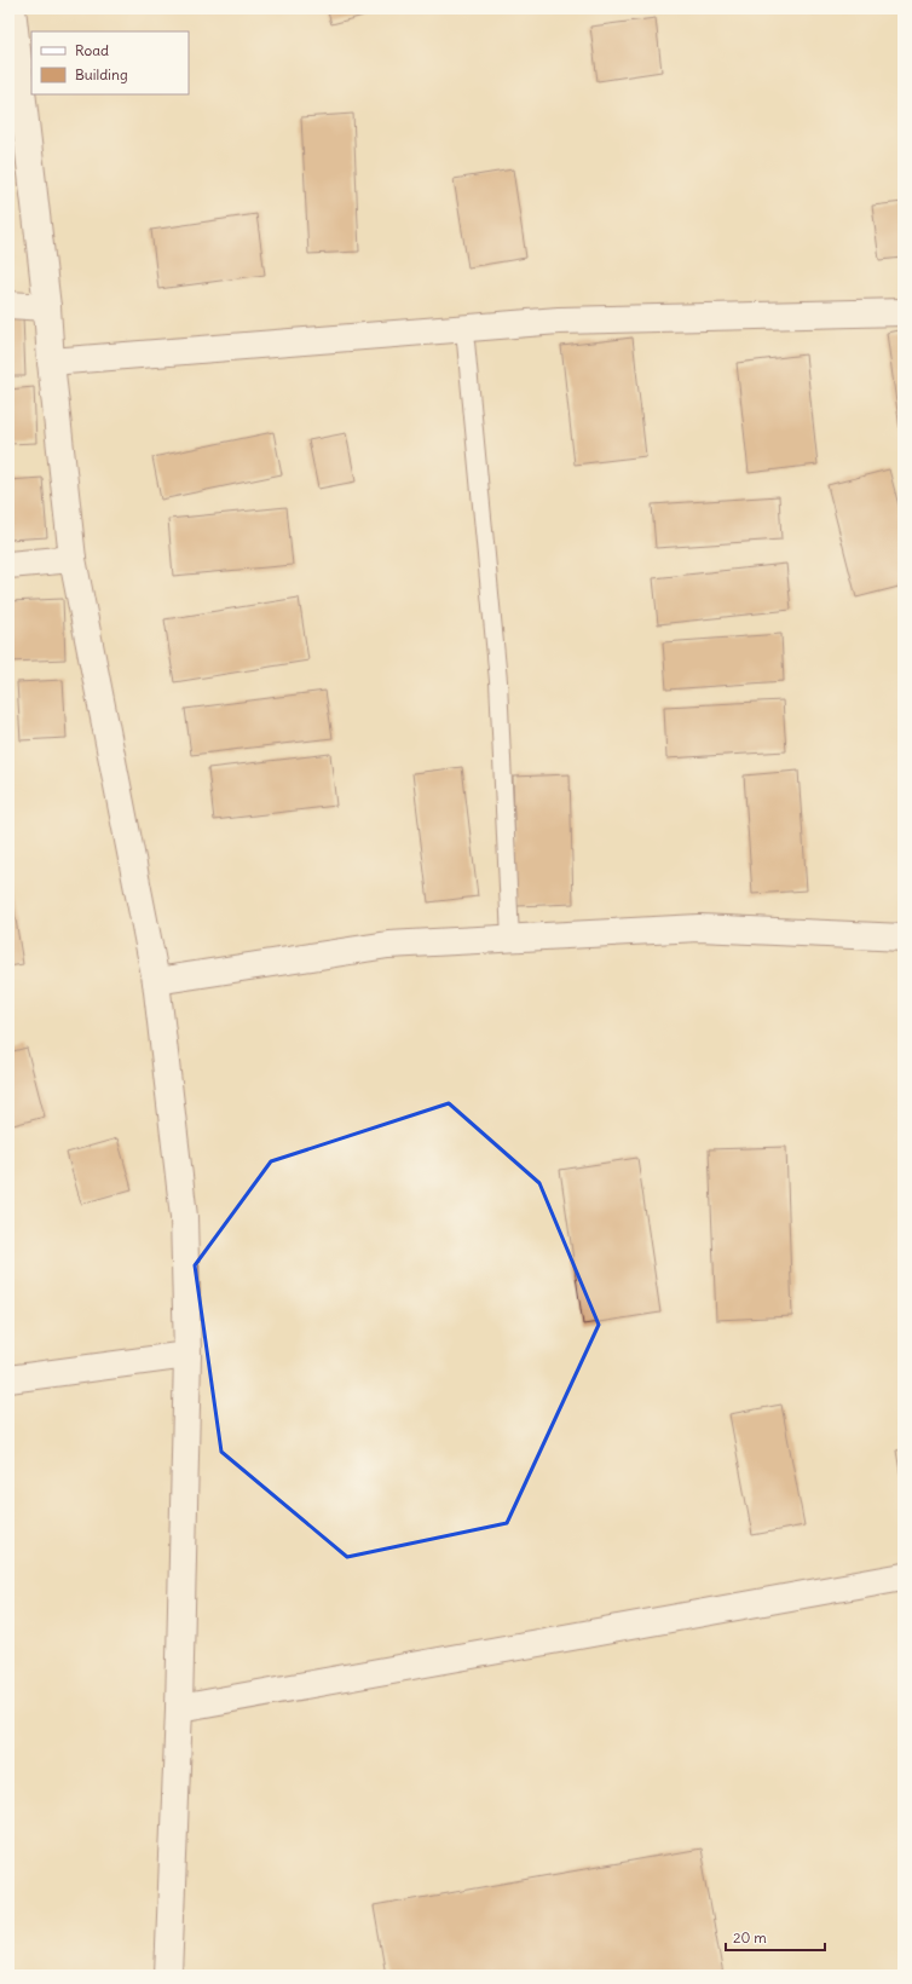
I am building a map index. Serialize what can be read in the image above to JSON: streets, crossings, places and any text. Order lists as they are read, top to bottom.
{
  "legend": ["Road", "Building"],
  "scale_bar": "20 m"
}
